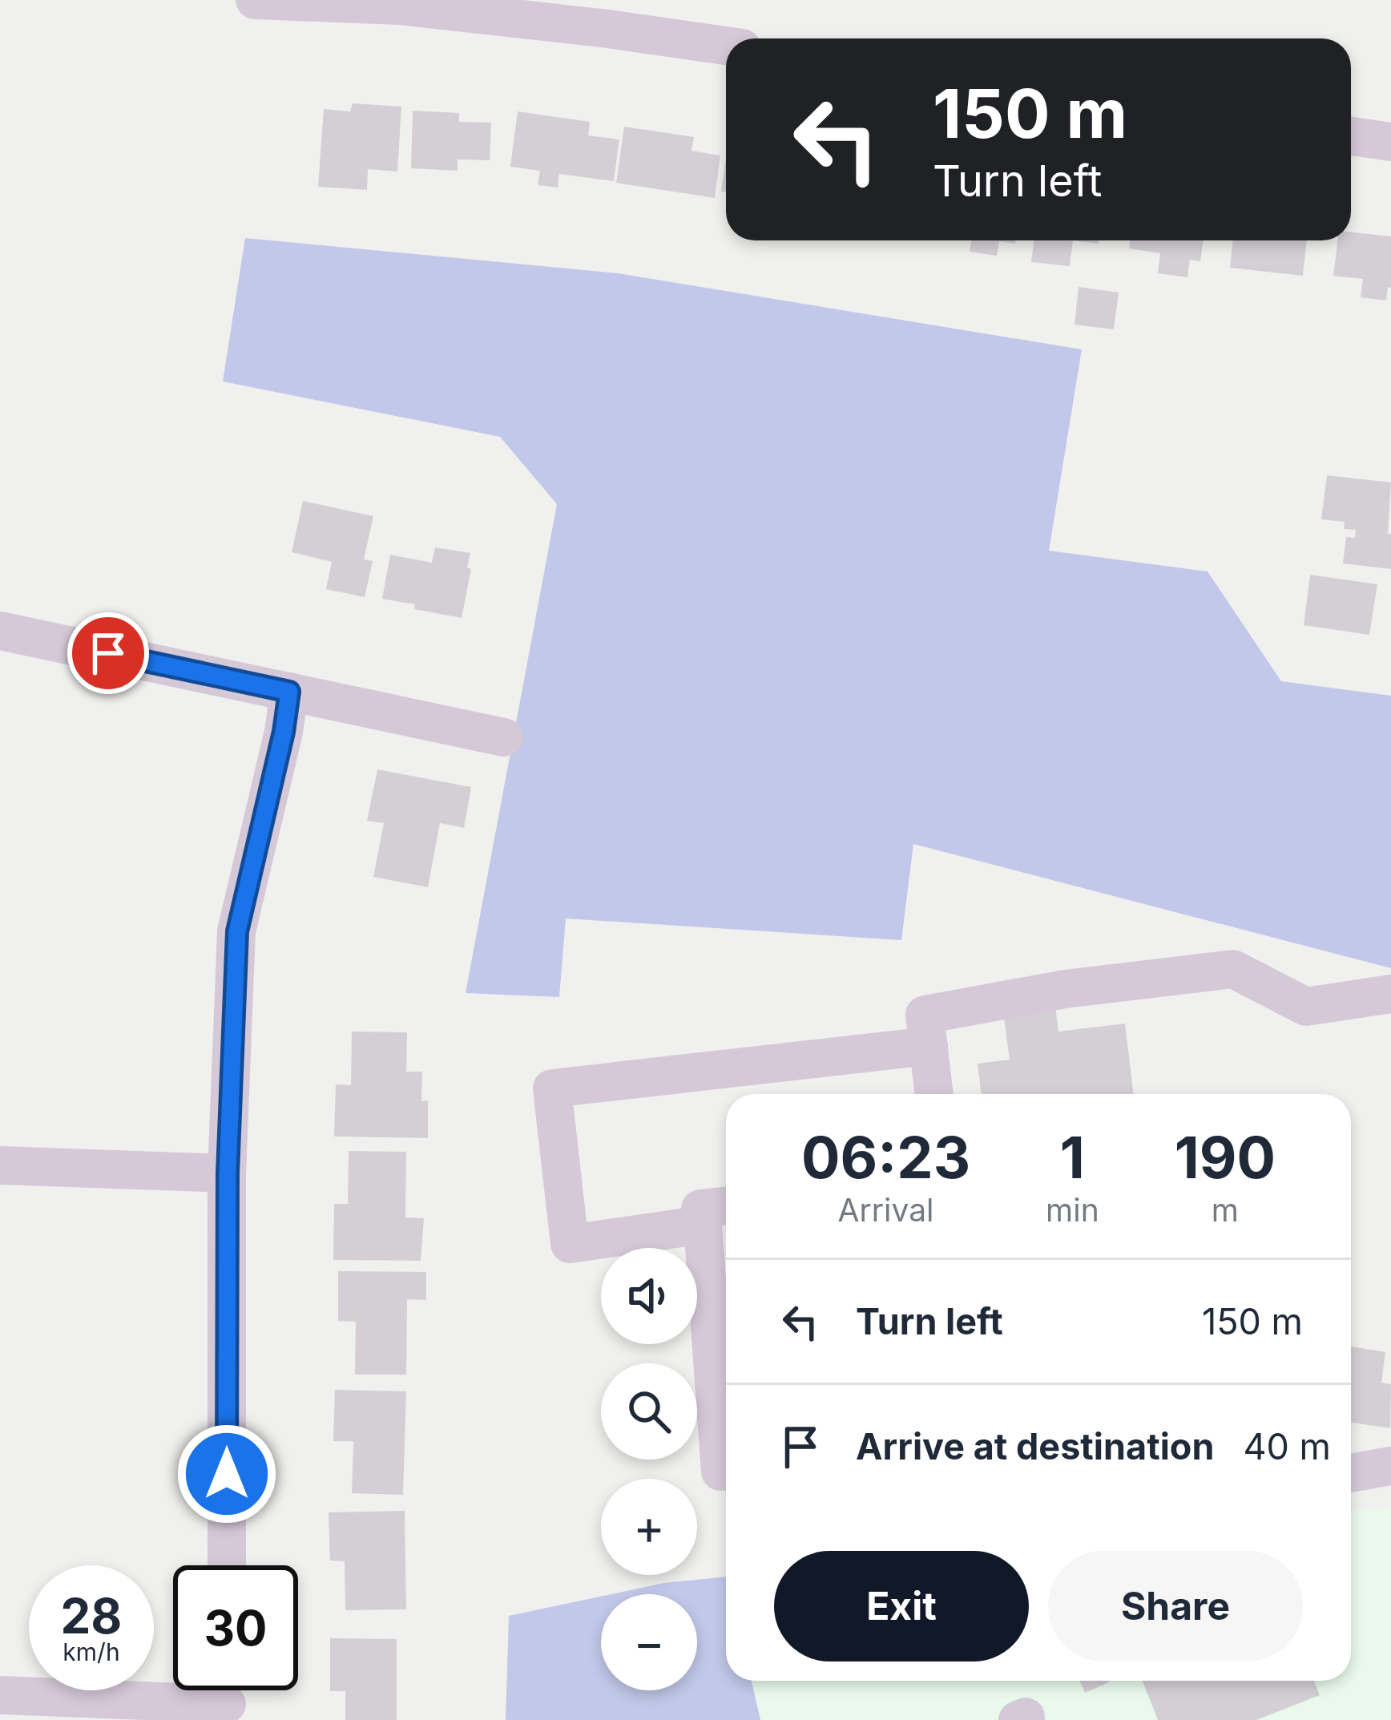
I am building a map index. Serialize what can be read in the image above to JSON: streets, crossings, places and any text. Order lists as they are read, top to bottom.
{
  "page": {
    "turn": ["150 m", "Turn left"],
    "eta": [
      "06:23",
      "Arrival",
      "1",
      "min",
      "190",
      "m"
    ],
    "map_buttons": ["+", "−"],
    "list": [
      {
        "name": "Turn left",
        "value": "150 m"
      },
      {
        "name": "Arrive at destination",
        "value": "40 m"
      }
    ],
    "buttons": ["Exit", "Share"],
    "speed": "28 km/h",
    "limit": "30"
  }
}
